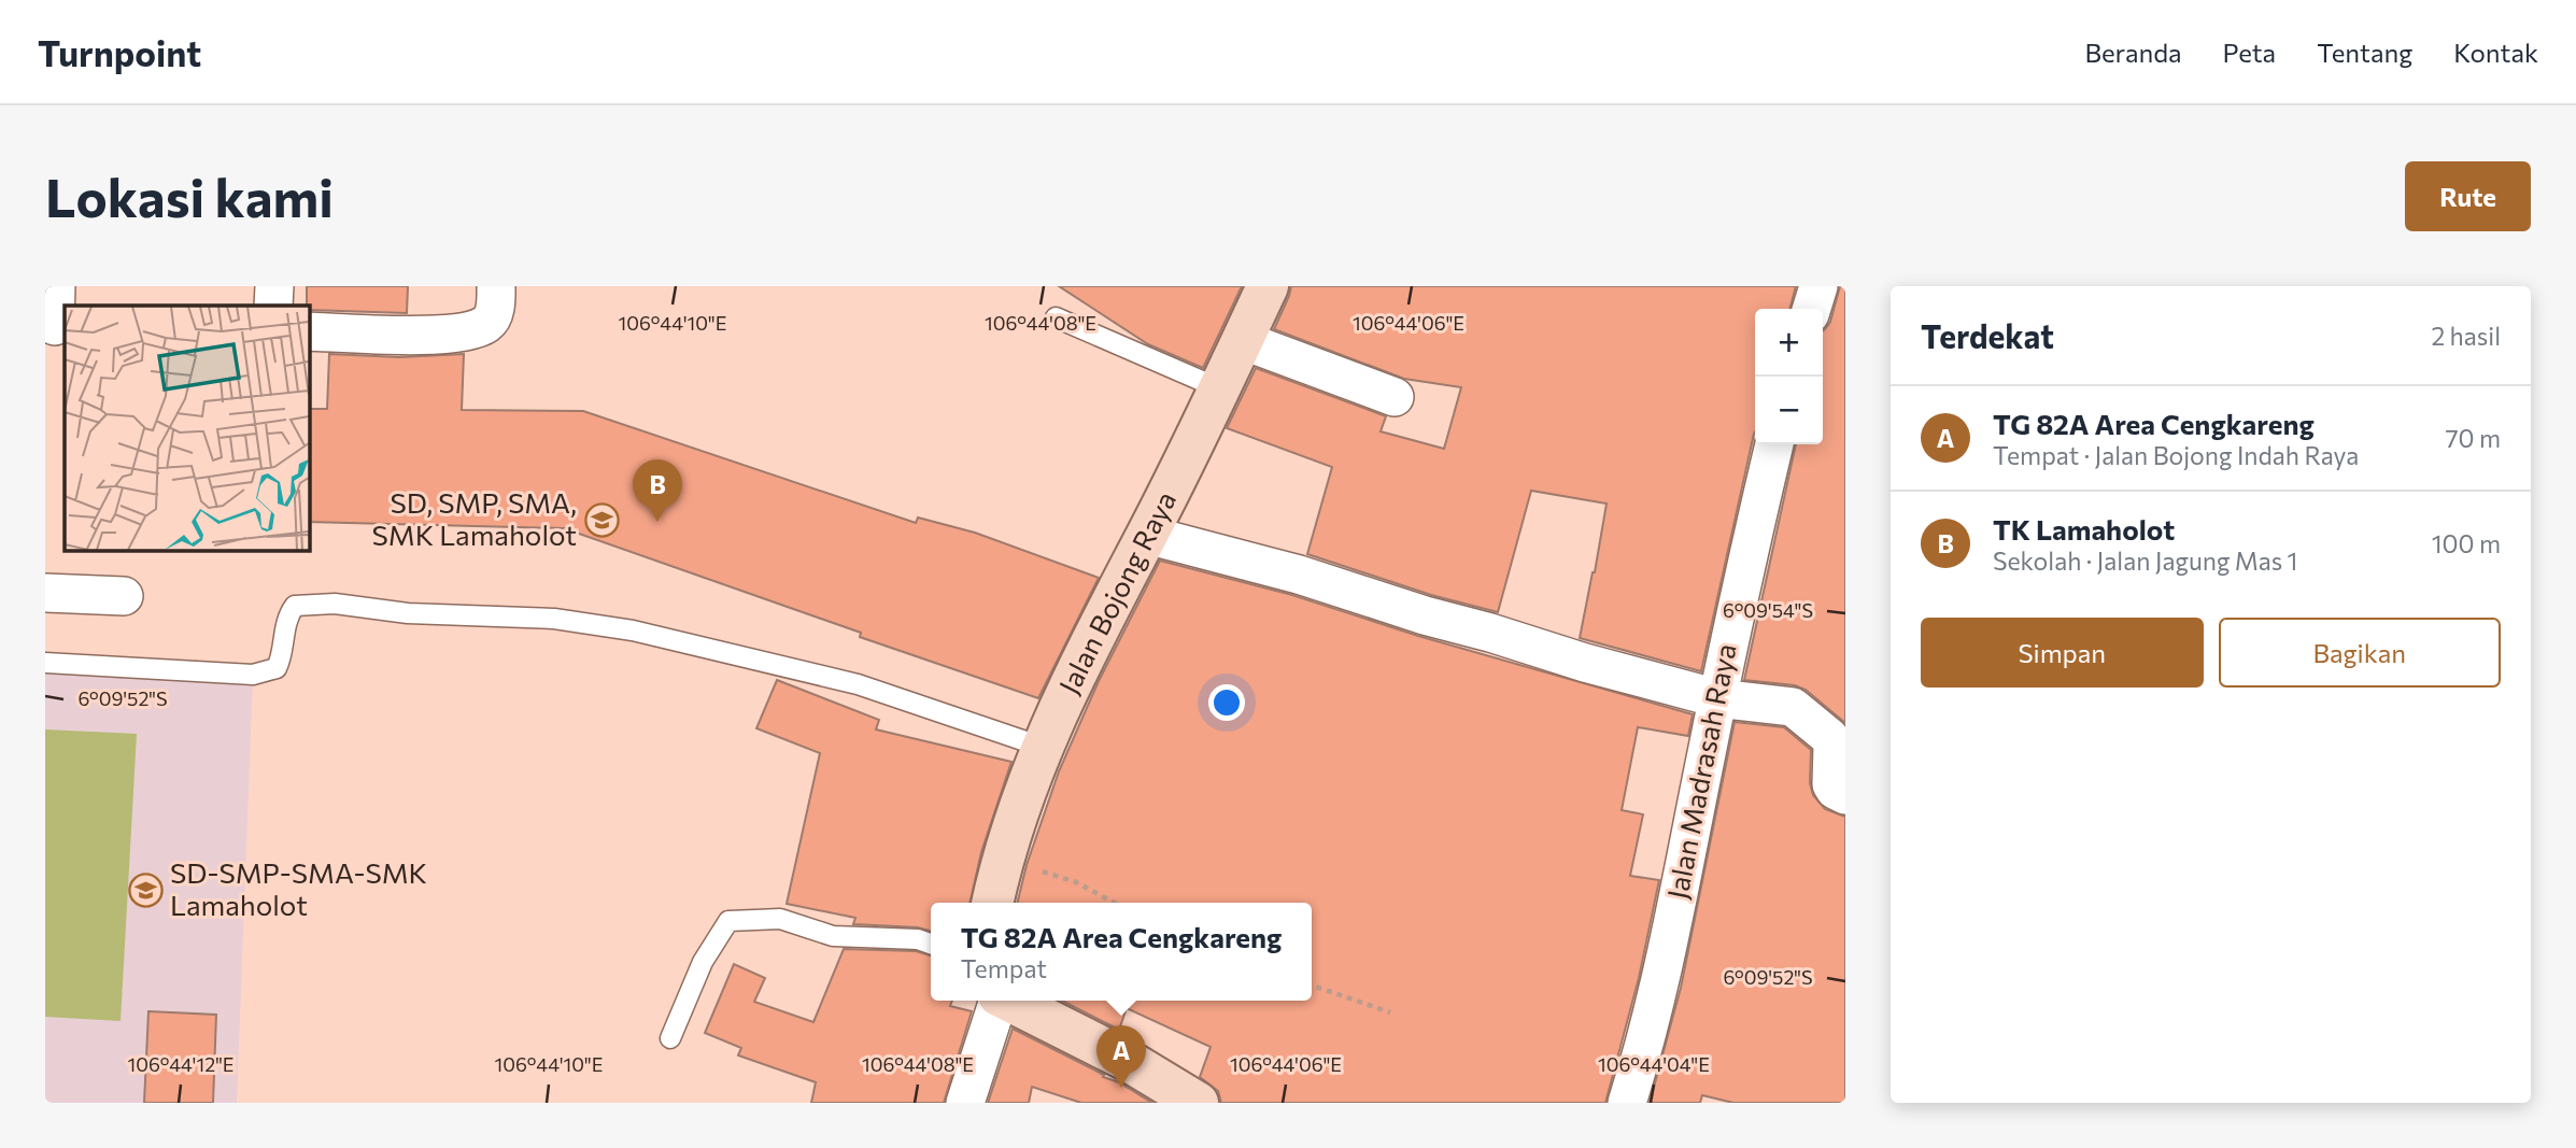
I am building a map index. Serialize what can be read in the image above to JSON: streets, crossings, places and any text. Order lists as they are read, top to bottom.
{
  "streets": {
    "street": ["Jalan Bojong Raya", "Jalan Madrasah Raya"]
  },
  "places": {
    "school or university": ["SD, SMP, SMA, SMK Lamaholot", "SD-SMP-SMA-SMK Lamaholot"]
  },
  "page": {
    "header": "Turnpoint",
    "nav": [
      "Beranda",
      "Peta",
      "Tentang",
      "Kontak"
    ],
    "buttons": [
      "Rute",
      ["Simpan", "Bagikan"]
    ],
    "title": "Lokasi kami",
    "heading": ["Terdekat", "2 hasil"],
    "map_buttons": ["+", "−"],
    "list": [
      {
        "mark": "A",
        "name": "TG 82A Area Cengkareng",
        "note": "Tempat · Jalan Bojong Indah Raya",
        "value": "70 m"
      },
      {
        "mark": "B",
        "name": "TK Lamaholot",
        "note": "Sekolah · Jalan Jagung Mas 1",
        "value": "100 m"
      }
    ],
    "pins": ["B", "A"],
    "popup": ["TG 82A Area Cengkareng", "Tempat"]
  },
  "coordinates": [
    "106°44'08\"E",
    "106°44'06\"E",
    "106°44'10\"E",
    "6°09'54\"S",
    "6°09'52\"S",
    "106°44'12\"E",
    "106°44'04\"E"
  ]
}
